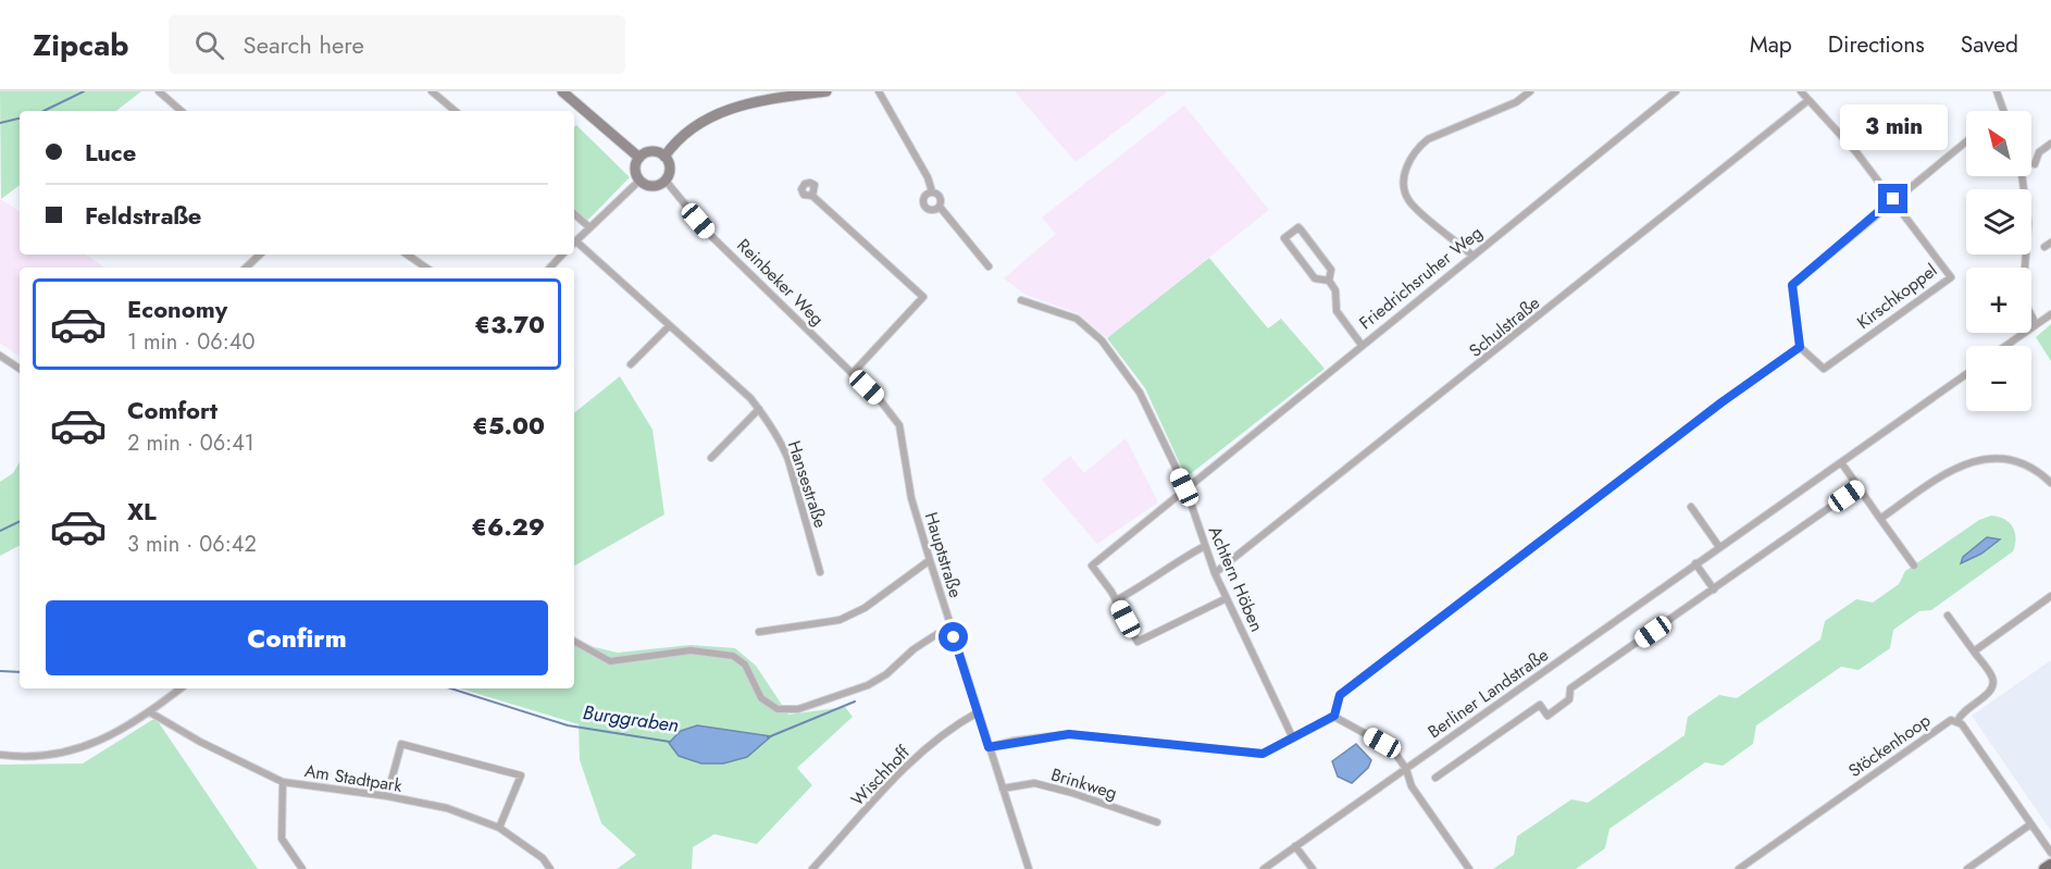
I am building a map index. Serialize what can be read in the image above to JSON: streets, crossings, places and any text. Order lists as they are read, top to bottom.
{
  "streets": {
    "street": [
      "Friedrichsruher Weg",
      "Reinbeker Weg",
      "Kirschkoppel",
      "Schulstraße",
      "Hansestraße",
      "Hauptstraße",
      "Achtern Höben",
      "Berliner Landstraße",
      "Stöckenhoop",
      "Wischhoff",
      "Am Stadtpark",
      "Brinkweg"
    ]
  },
  "crossings": [
    ["Friedrichsruher Weg", "Achtern Höben"],
    ["Reinbeker Weg", "Hauptstraße"],
    ["Kirschkoppel", "Schulstraße"],
    ["Schulstraße", "Achtern Höben"],
    ["Hauptstraße", "Wischhoff"],
    ["Hauptstraße", "Brinkweg"]
  ],
  "water": ["Burggraben"],
  "north": "top left",
  "page": {
    "header": "Zipcab",
    "search": "Search here",
    "nav": ["Map", "Directions", "Saved"],
    "bubble": "3 min",
    "map_buttons": ["+", "−"],
    "banner": ["Luce", "Feldstraße"],
    "list": [
      {
        "name": "Economy",
        "note": "1 min · 06:40",
        "value": "€3.70"
      },
      {
        "name": "Comfort",
        "note": "2 min · 06:41",
        "value": "€5.00"
      },
      {
        "name": "XL",
        "note": "3 min · 06:42",
        "value": "€6.29"
      }
    ],
    "buttons": "Confirm"
  }
}
